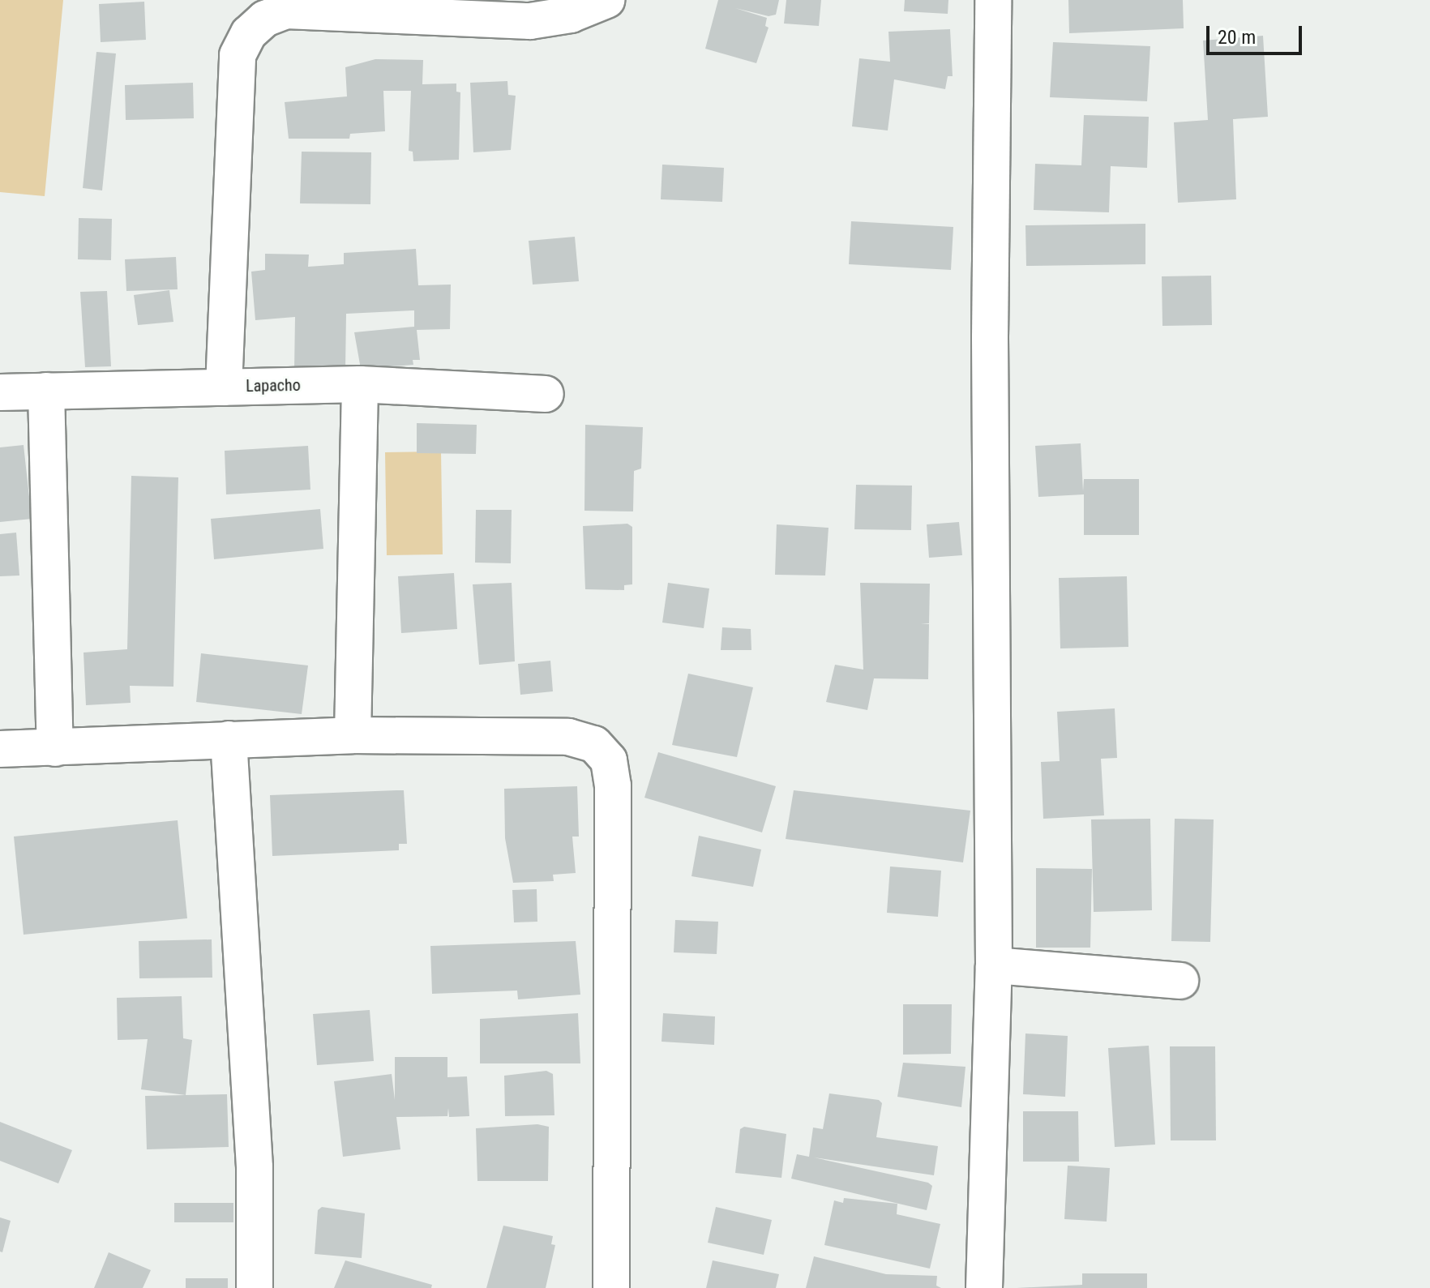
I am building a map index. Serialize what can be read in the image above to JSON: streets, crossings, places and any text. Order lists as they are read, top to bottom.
{
  "streets": {
    "street": ["Lapacho"]
  },
  "scale_bar": "20 m"
}
